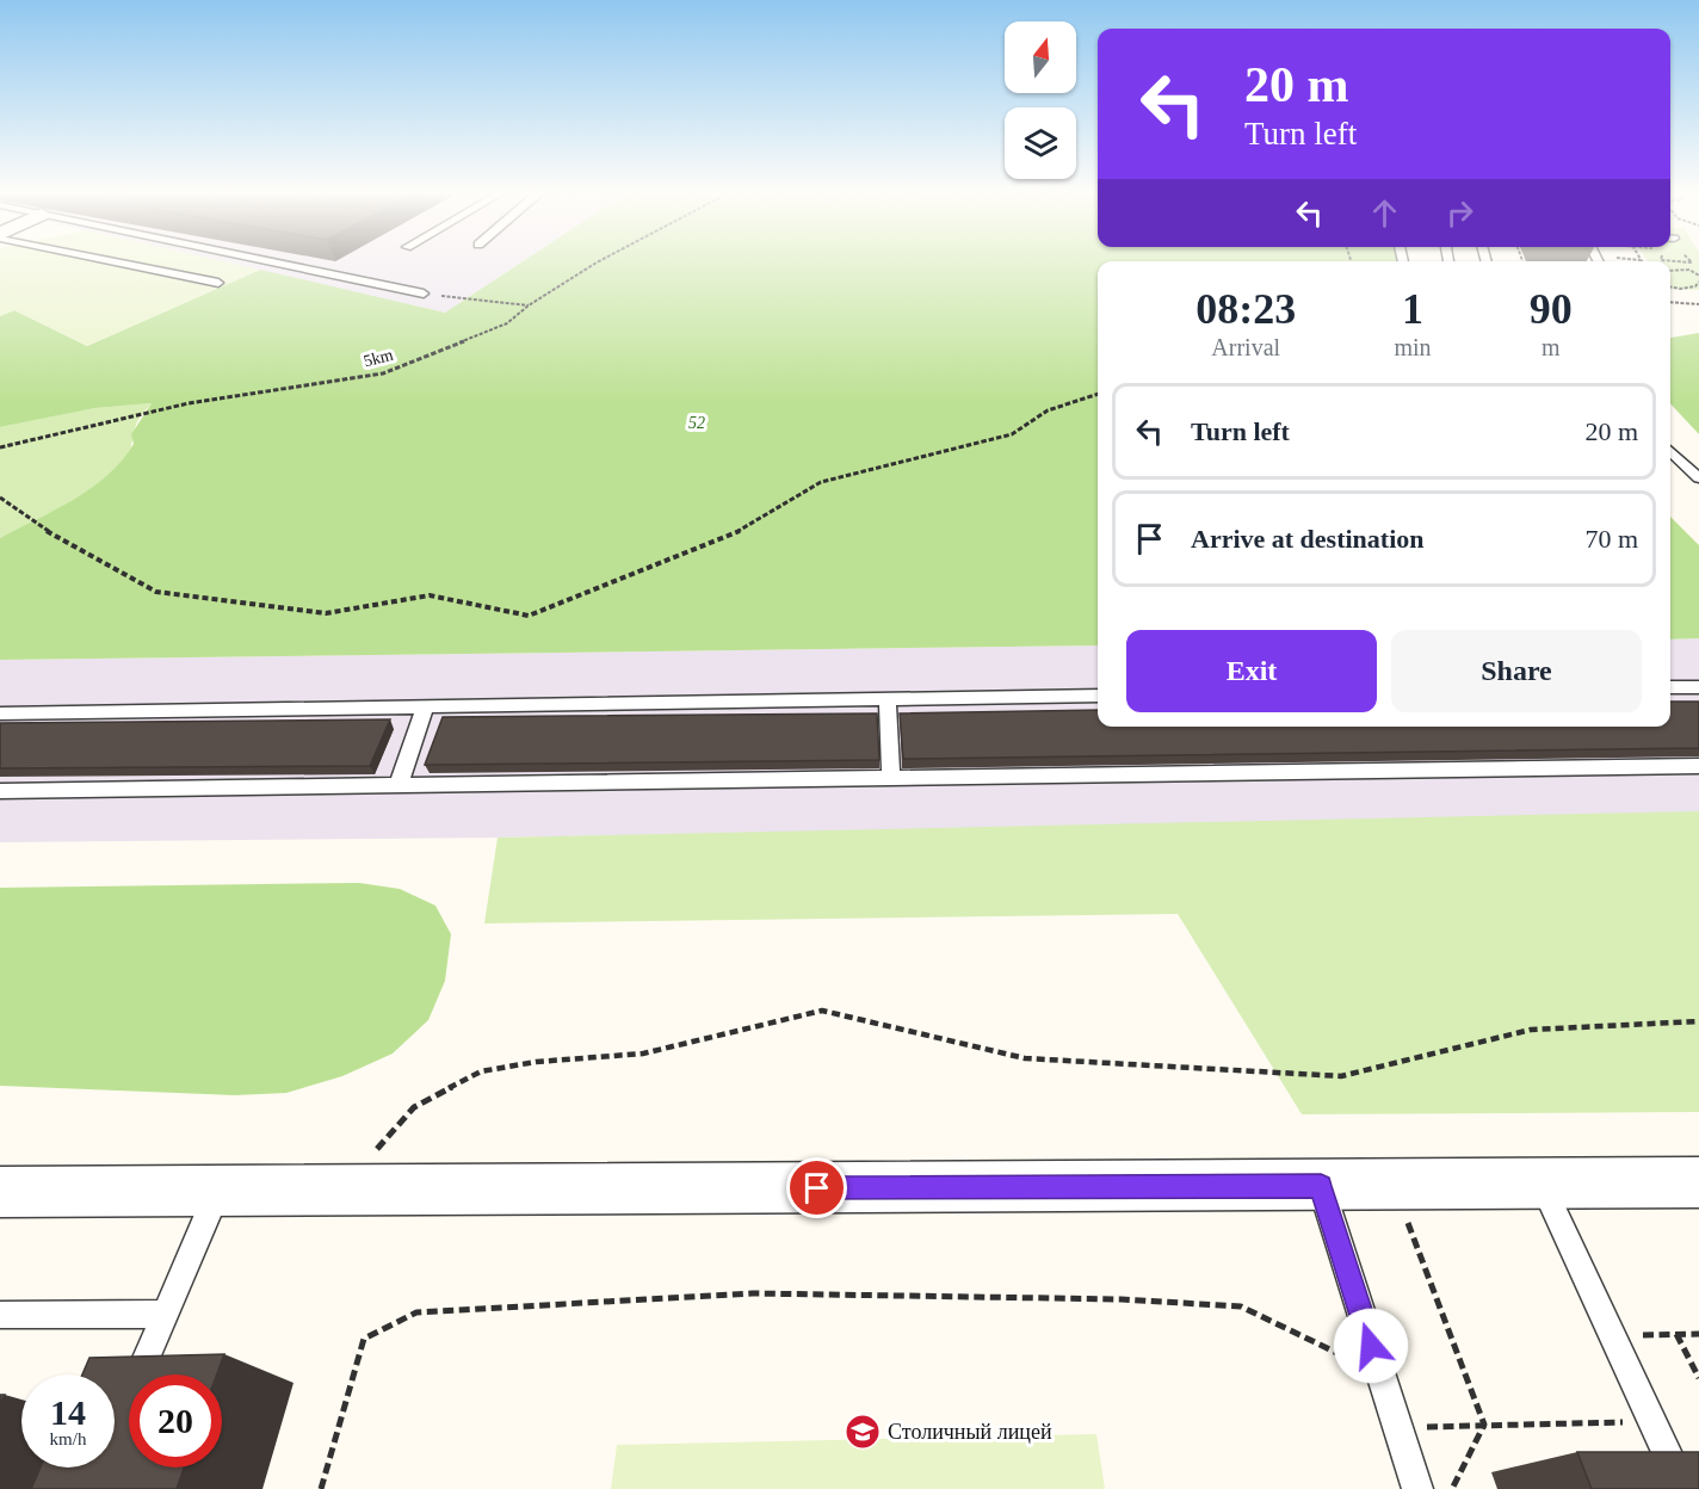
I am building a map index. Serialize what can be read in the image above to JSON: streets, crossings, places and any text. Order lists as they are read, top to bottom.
{
  "streets": {
    "path": ["5km"]
  },
  "parks": ["52"],
  "places": {
    "school or university": ["Столичный лицей"]
  },
  "north": "top",
  "page": {
    "turn": ["20 m", "Turn left"],
    "eta": [
      "08:23",
      "Arrival",
      "1",
      "min",
      "90",
      "m"
    ],
    "list": [
      {
        "name": "Turn left",
        "value": "20 m"
      },
      {
        "name": "Arrive at destination",
        "value": "70 m"
      }
    ],
    "buttons": ["Exit", "Share"],
    "speed": "14 km/h",
    "limit": "20"
  }
}
